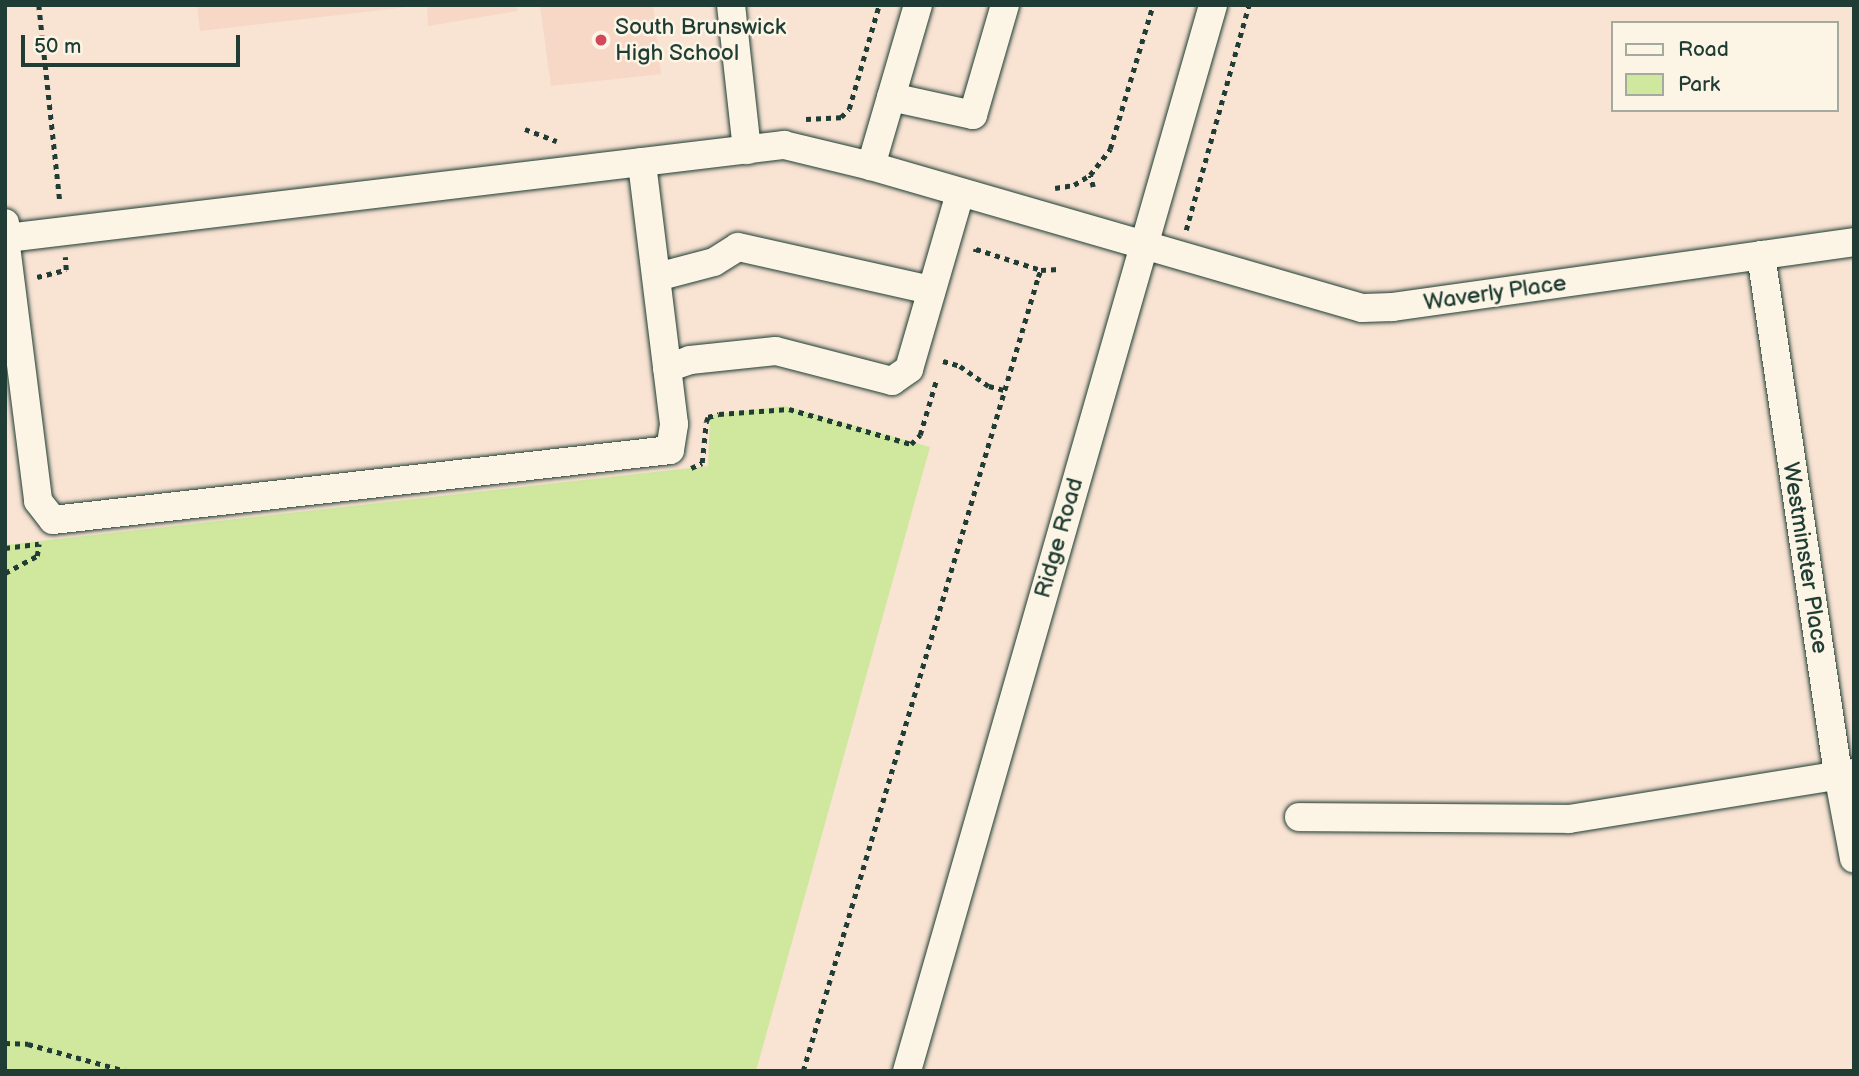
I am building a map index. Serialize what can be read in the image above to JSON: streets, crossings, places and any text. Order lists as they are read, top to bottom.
{
  "streets": {
    "street": ["Waverly Place", "Ridge Road", "Westminster Place"]
  },
  "crossings": [
    ["Waverly Place", "Ridge Road"],
    ["Waverly Place", "Westminster Place"]
  ],
  "places": ["South Brunswick High School"],
  "legend": ["Road", "Park"],
  "scale_bar": "50 m"
}
